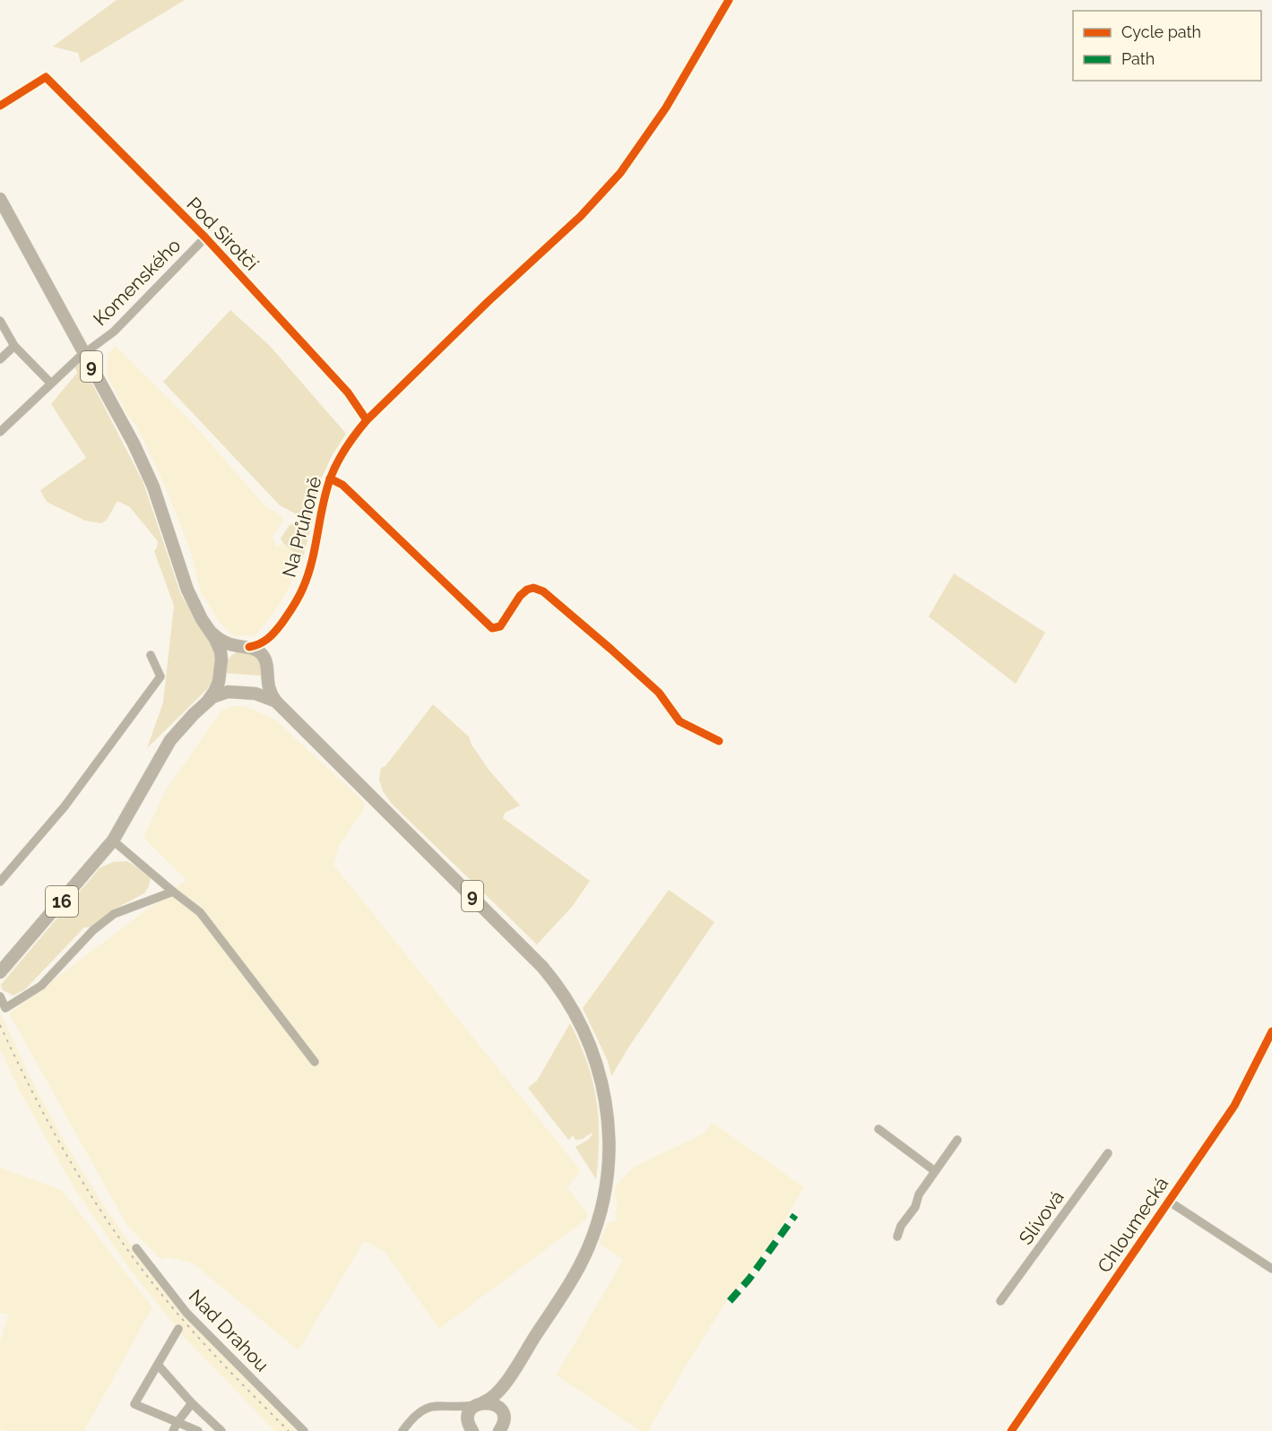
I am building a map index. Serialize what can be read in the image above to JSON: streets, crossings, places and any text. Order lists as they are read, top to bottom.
{
  "streets": {
    "main road": ["9", "16"],
    "street": [
      "Pod Sirotčí",
      "Komenského",
      "Na Průhoně",
      "Slívová",
      "Chloumecká",
      "Nad Drahou"
    ]
  },
  "crossings": [
    ["Pod Sirotčí", "Komenského"],
    ["Pod Sirotčí", "Na Průhoně"],
    ["9", "Na Průhoně"],
    ["9", "16"],
    ["Na Průhoně", "16"]
  ],
  "legend": ["Cycle path", "Path"]
}
